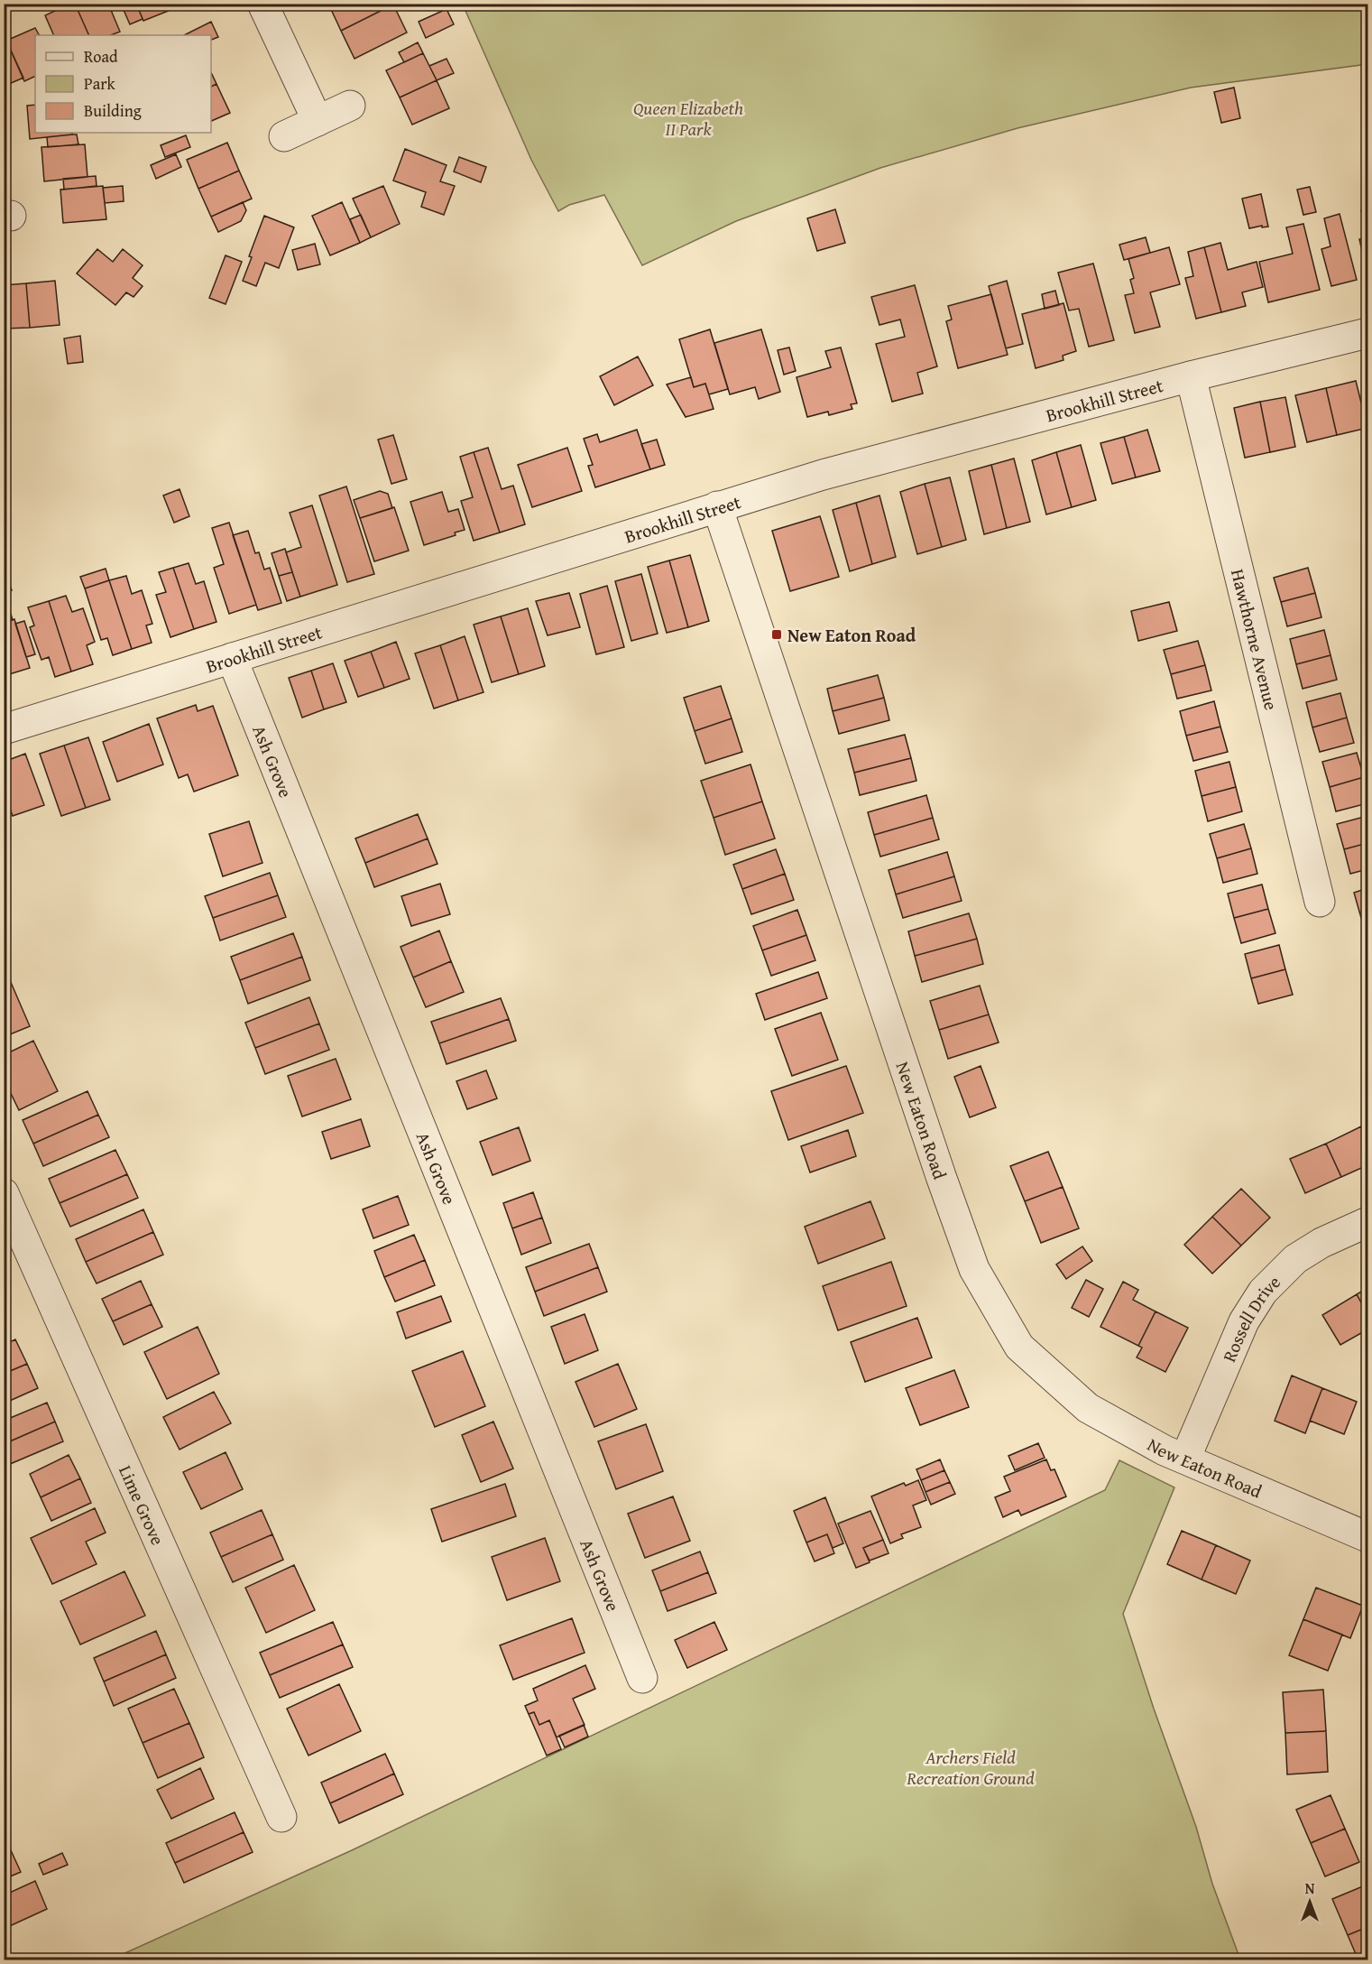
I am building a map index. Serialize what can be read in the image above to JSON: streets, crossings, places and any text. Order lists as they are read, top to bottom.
{
  "streets": {
    "street": [
      "Brookhill Street",
      "Hawthorne Avenue",
      "Ash Grove",
      "New Eaton Road",
      "Rossell Drive",
      "Lime Grove"
    ]
  },
  "crossings": [
    ["Brookhill Street", "Hawthorne Avenue"],
    ["Brookhill Street", "Ash Grove"],
    ["Brookhill Street", "New Eaton Road"],
    ["New Eaton Road", "Rossell Drive"]
  ],
  "parks": ["Queen Elizabeth II Park", "Archers Field Recreation Ground"],
  "places": {
    "transit": ["New Eaton Road"]
  },
  "legend": ["Road", "Park", "Building"],
  "north": "top"
}
